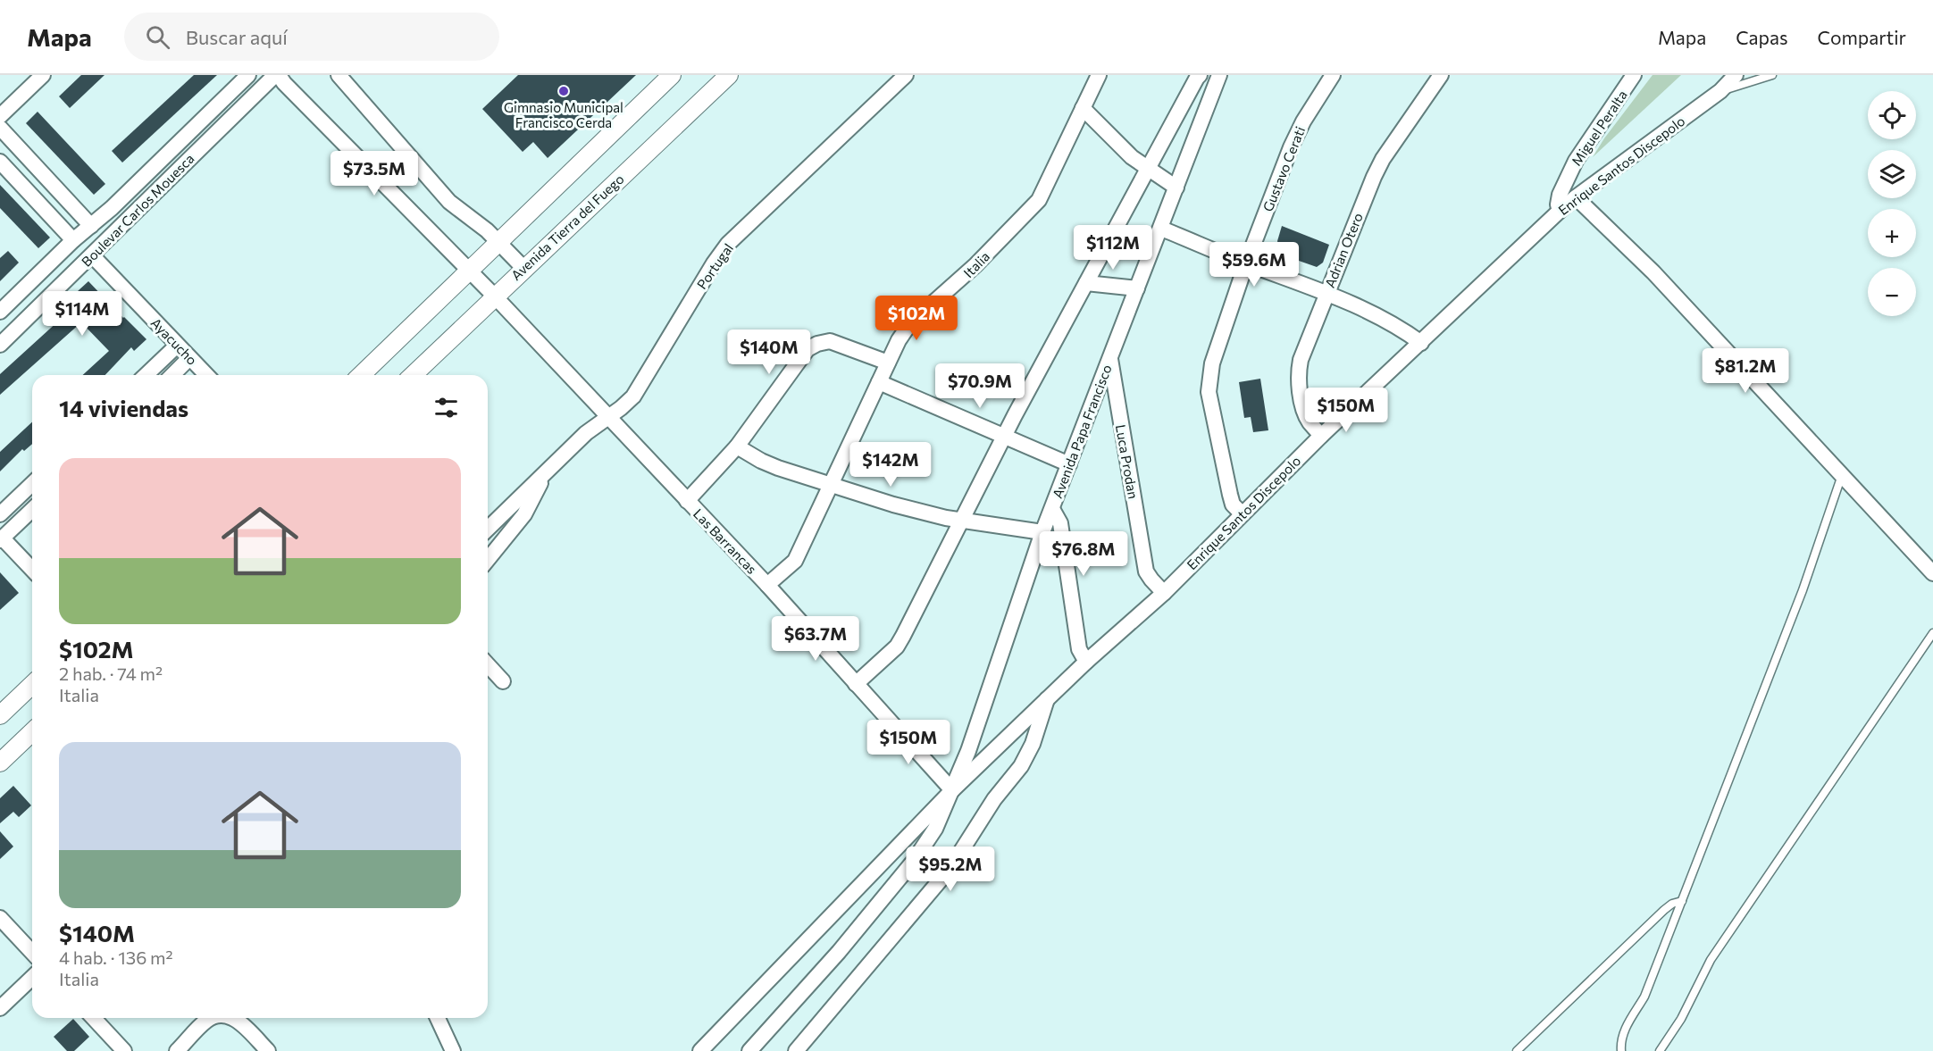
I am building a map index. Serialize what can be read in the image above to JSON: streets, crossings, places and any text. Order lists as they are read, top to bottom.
{
  "streets": {
    "street": [
      "Miguel Peralta",
      "Enrique Santos Discepolo",
      "Gustavo Cerati",
      "Boulevar Carlos Mouesca",
      "Avenida Tierra del Fuego",
      "Adrian Otero",
      "Italia",
      "Portugal",
      "Ayacucho",
      "Avenida Papa Francisco",
      "Luca Prodan",
      "Las Barrancas"
    ]
  },
  "crossings": [
    ["Miguel Peralta", "Enrique Santos Discepolo"],
    ["Enrique Santos Discepolo", "Gustavo Cerati"],
    ["Enrique Santos Discepolo", "Adrian Otero"],
    ["Enrique Santos Discepolo", "Avenida Papa Francisco"],
    ["Enrique Santos Discepolo", "Luca Prodan"],
    ["Enrique Santos Discepolo", "Las Barrancas"],
    ["Boulevar Carlos Mouesca", "Ayacucho"],
    ["Boulevar Carlos Mouesca", "Las Barrancas"],
    ["Avenida Tierra del Fuego", "Las Barrancas"],
    ["Italia", "Las Barrancas"],
    ["Portugal", "Las Barrancas"],
    ["Avenida Papa Francisco", "Luca Prodan"],
    ["Avenida Papa Francisco", "Las Barrancas"]
  ],
  "places": ["Gimnasio Municipal Francisco Cerda"],
  "page": {
    "header": "Mapa",
    "search": "Buscar aquí",
    "nav": ["Mapa", "Capas", "Compartir"],
    "map_buttons": ["+", "−"],
    "price": [
      "$73.5M",
      "$112M",
      "$59.6M",
      "$114M",
      "$102M",
      "$140M",
      "$81.2M",
      "$70.9M",
      "$150M",
      "$142M",
      "$76.8M",
      "$63.7M",
      "$150M",
      "$95.2M"
    ],
    "heading": "14 viviendas",
    "list": [
      {
        "name": "$102M",
        "note": "2 hab. · 74 m² · Italia"
      },
      {
        "name": "$140M",
        "note": "4 hab. · 136 m² · Italia"
      }
    ]
  }
}
